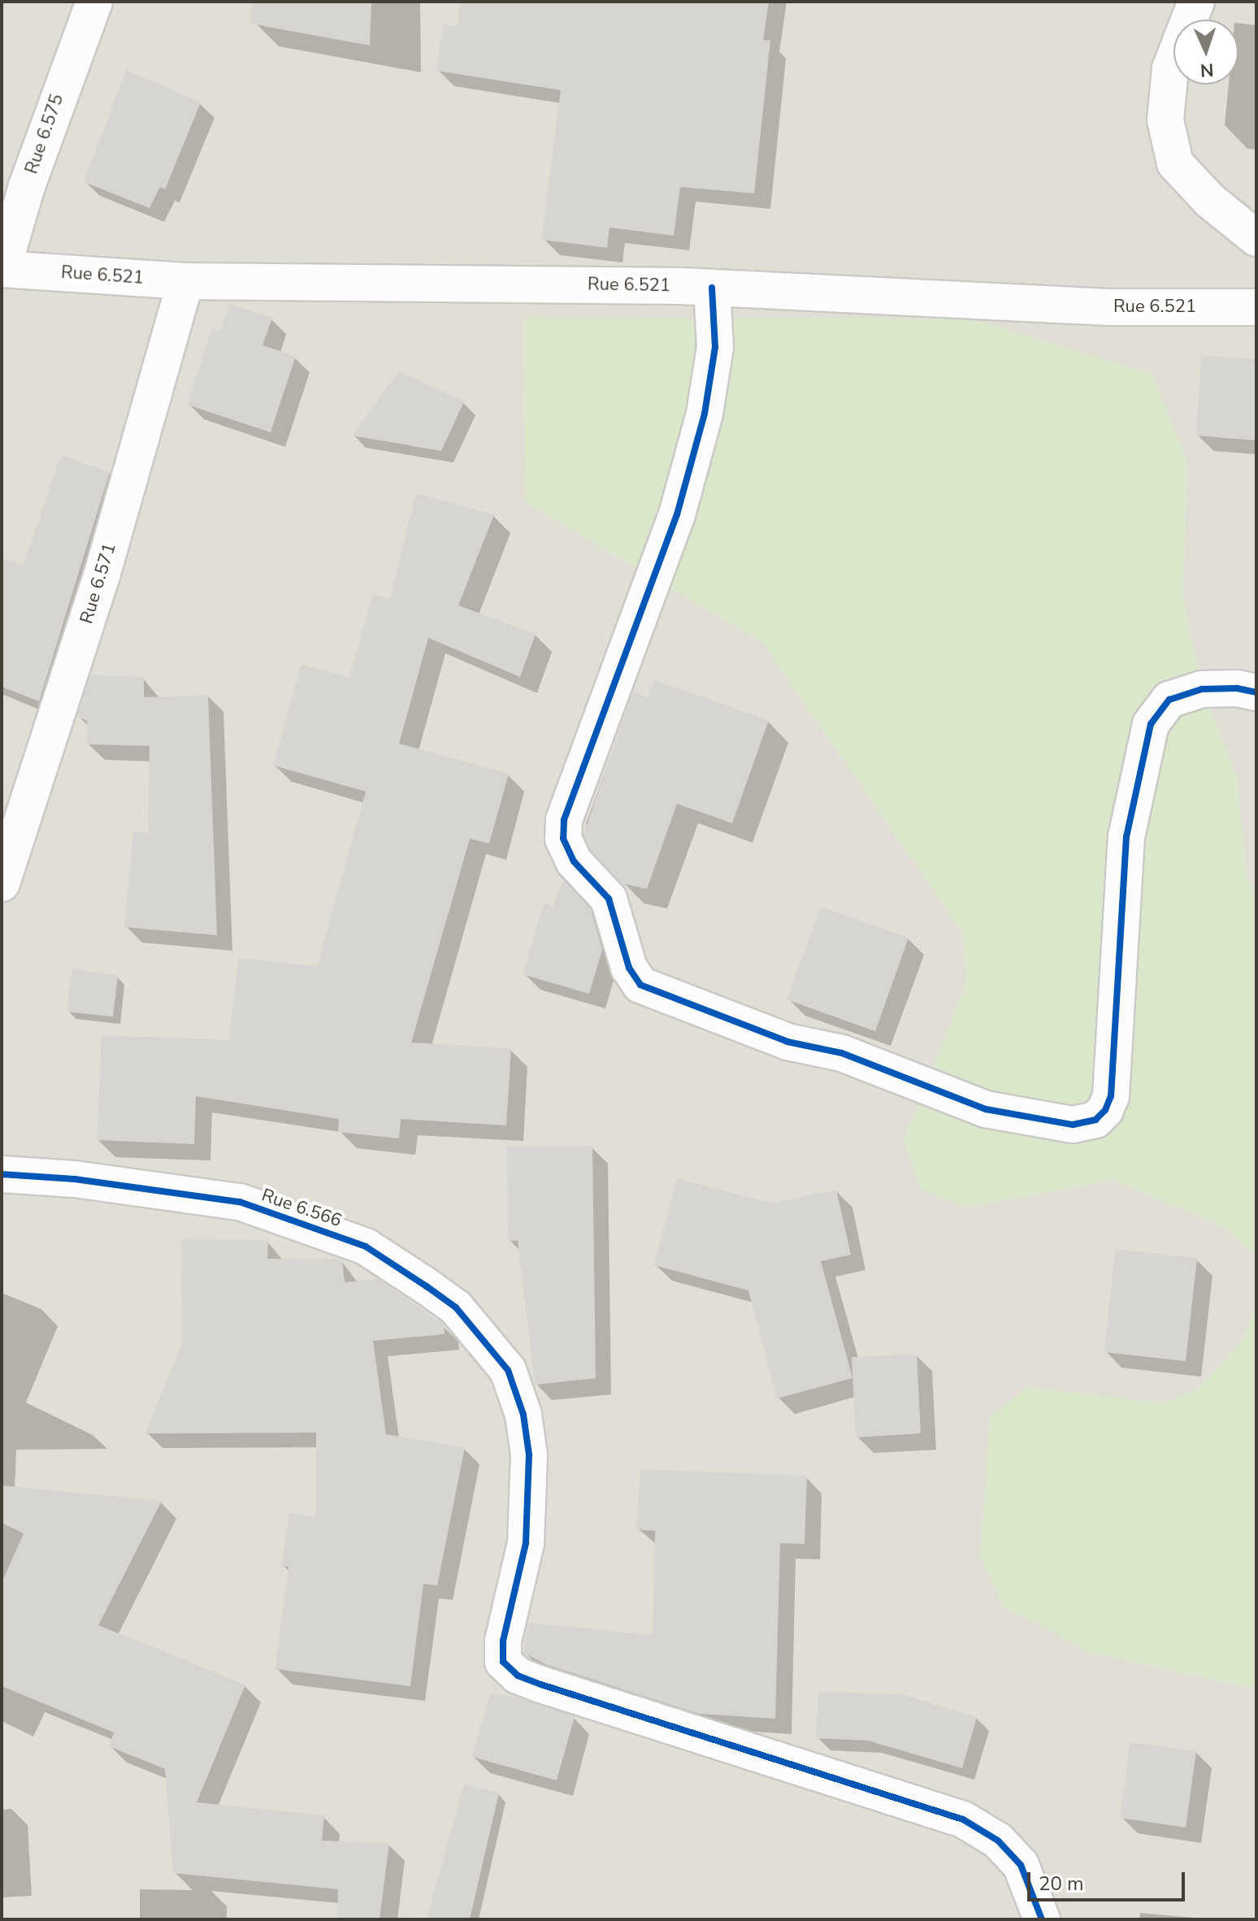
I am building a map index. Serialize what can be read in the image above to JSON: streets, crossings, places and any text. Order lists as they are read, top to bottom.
{
  "streets": {
    "street": [
      "Rue 6.575",
      "Rue 6.521",
      "Rue 6.571",
      "Rue 6.566"
    ]
  },
  "crossings": [
    ["Rue 6.575", "Rue 6.521"],
    ["Rue 6.521", "Rue 6.571"]
  ],
  "scale_bar": "20 m",
  "north": "bottom"
}
